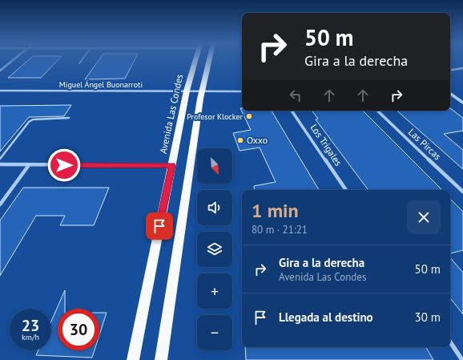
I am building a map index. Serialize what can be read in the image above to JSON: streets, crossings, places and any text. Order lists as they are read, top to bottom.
{
  "streets": {
    "main road": ["Avenida Las Condes"],
    "street": ["Miguel Ángel Buonarroti", "Las Pircas", "Los Trigales"]
  },
  "crossings": [
    ["Miguel Ángel Buonarroti", "Avenida Las Condes"]
  ],
  "places": ["Profesor Klocker", "Oxxo"],
  "north": "bottom right",
  "page": {
    "turn": ["50 m", "Gira a la derecha"],
    "map_buttons": ["+", "−"],
    "heading": ["1 min", "80 m · 21:21"],
    "list": [
      {
        "name": "Gira a la derecha",
        "note": "Avenida Las Condes",
        "value": "50 m"
      },
      {
        "name": "Llegada al destino",
        "value": "30 m"
      }
    ],
    "speed": "23 km/h",
    "limit": "30"
  }
}
